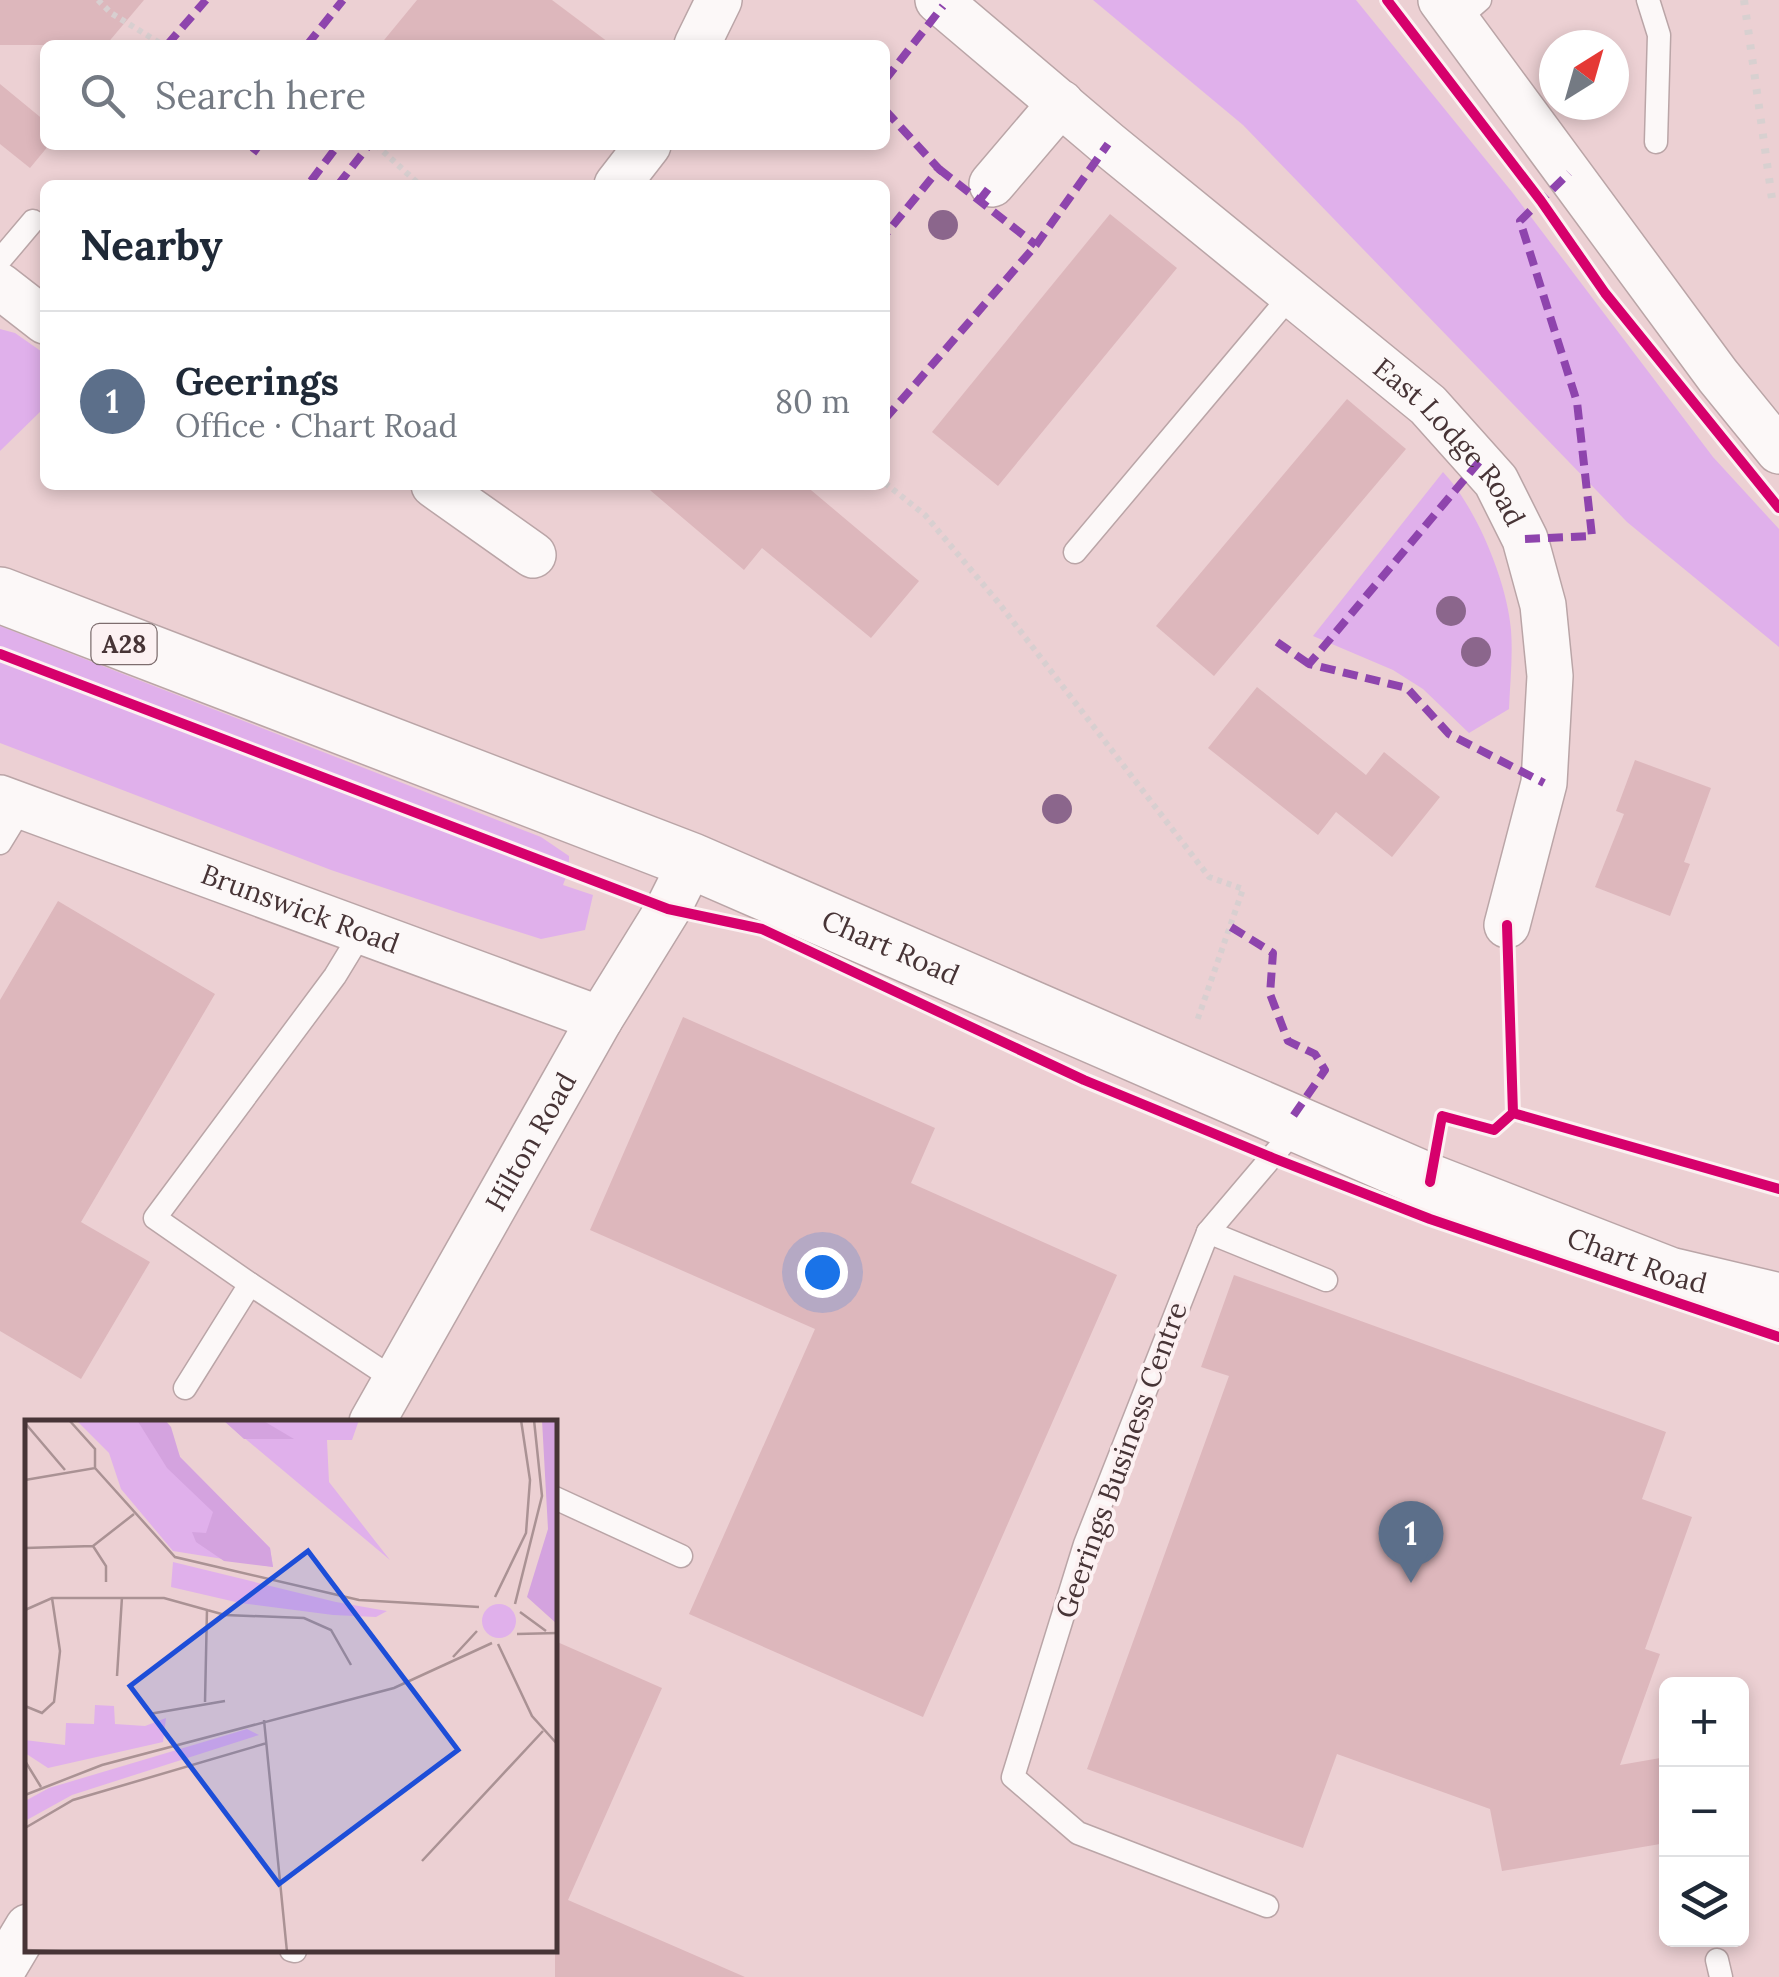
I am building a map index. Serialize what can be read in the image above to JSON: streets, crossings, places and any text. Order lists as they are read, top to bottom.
{
  "streets": {
    "main road": ["A28", "Chart Road"],
    "street": ["East Lodge Road", "Brunswick Road", "Hilton Road"],
    "lane": ["Geerings Business Centre"]
  },
  "crossings": [
    ["Brunswick Road", "Hilton Road"],
    ["Chart Road", "Hilton Road"],
    ["Chart Road", "Geerings Business Centre"]
  ],
  "north": "top right",
  "page": {
    "search": "Search here",
    "heading": "Nearby",
    "list": [
      {
        "mark": "1",
        "name": "Geerings",
        "note": "Office · Chart Road",
        "value": "80 m"
      }
    ],
    "pins": "1",
    "map_buttons": ["+", "−"]
  }
}
